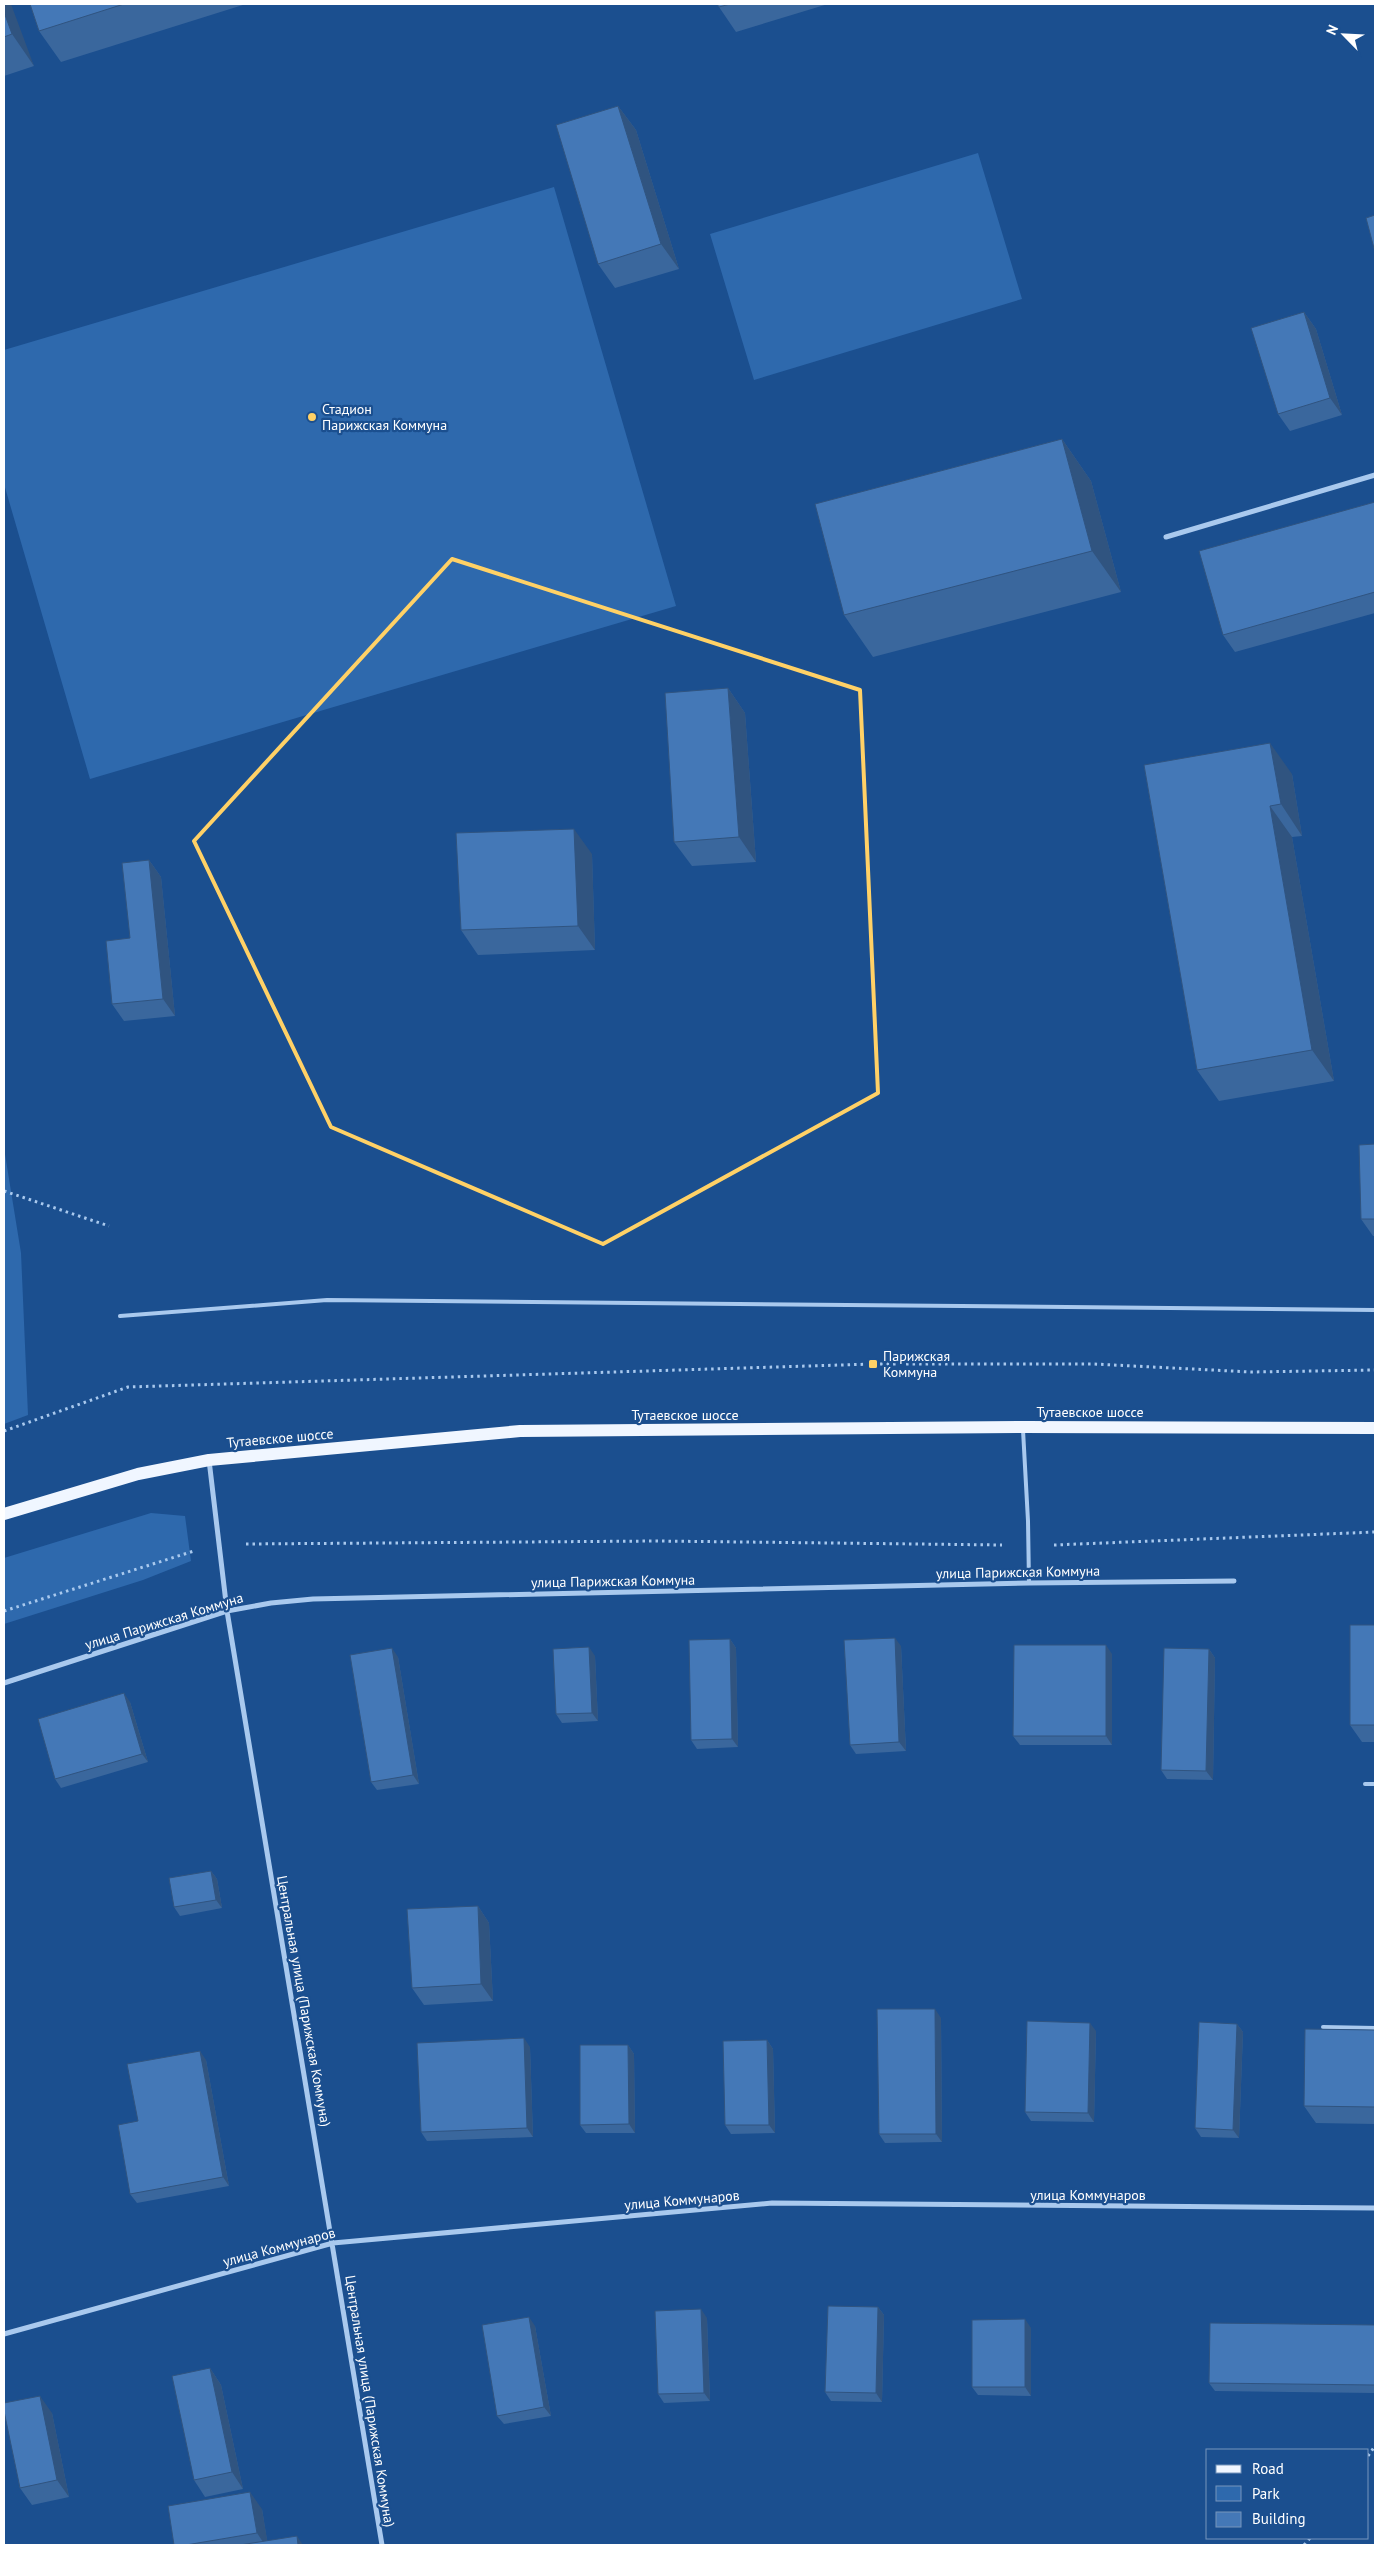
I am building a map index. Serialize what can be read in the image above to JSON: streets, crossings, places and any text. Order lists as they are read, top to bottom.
{
  "streets": {
    "main road": ["Тутаевское шоссе"],
    "street": ["улица Парижская Коммуна", "Центральная улица (Парижская Коммуна)", "улица Коммунаров"]
  },
  "crossings": [
    ["Тутаевское шоссе", "Центральная улица (Парижская Коммуна)"],
    ["улица Парижская Коммуна", "Центральная улица (Парижская Коммуна)"],
    ["Центральная улица (Парижская Коммуна)", "улица Коммунаров"]
  ],
  "places": {
    "other": ["Стадион Парижская Коммуна"],
    "transit": ["Парижская Коммуна"]
  },
  "legend": ["Road", "Park", "Building"],
  "north": "top left"
}
